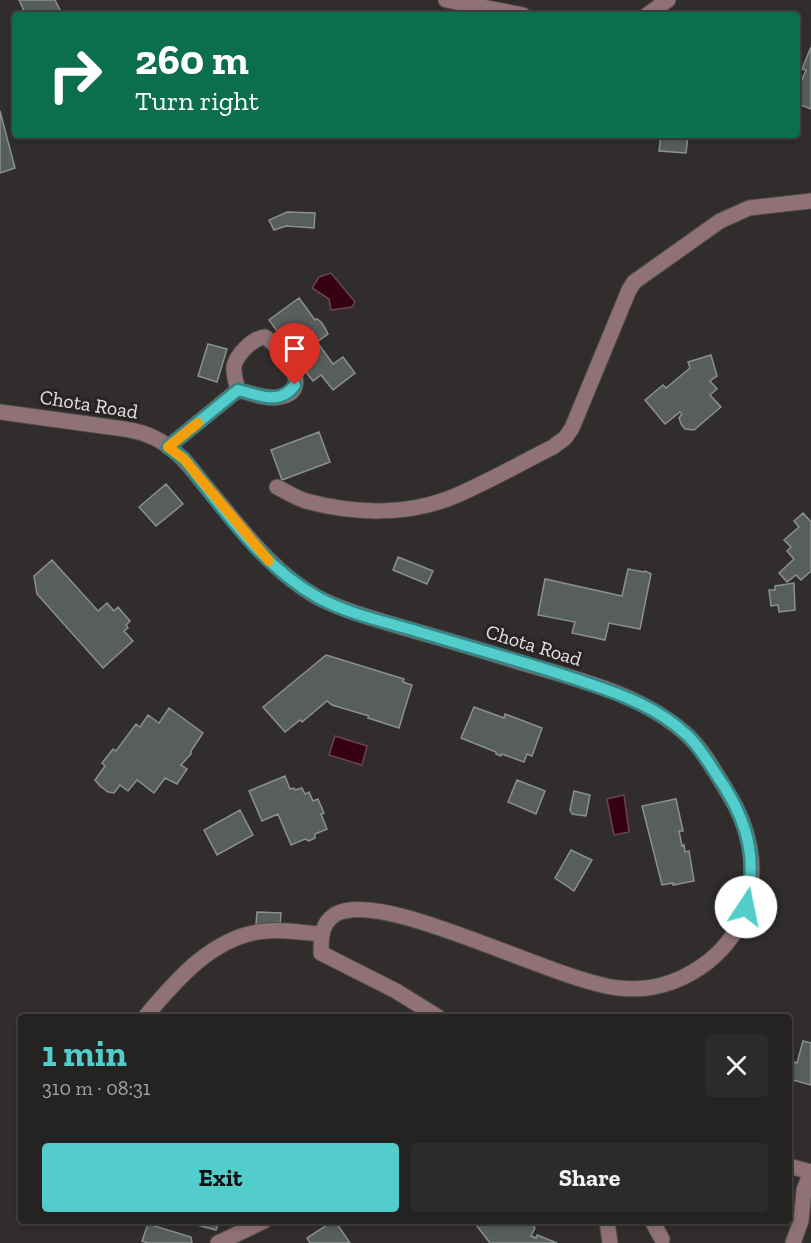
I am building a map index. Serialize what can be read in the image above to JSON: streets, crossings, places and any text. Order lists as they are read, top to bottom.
{
  "streets": {
    "street": ["Chota Road"]
  },
  "page": {
    "turn": ["260 m", "Turn right"],
    "heading": ["1 min", "310 m · 08:31"],
    "buttons": ["Exit", "Share"]
  }
}
